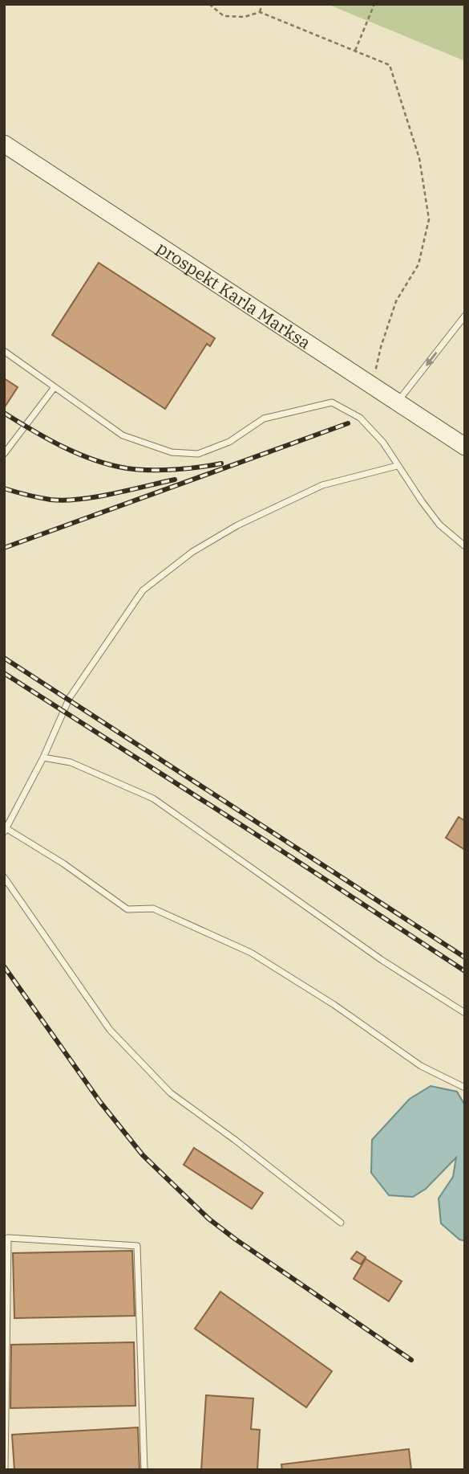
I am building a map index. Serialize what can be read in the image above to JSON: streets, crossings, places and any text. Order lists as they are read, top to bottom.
{
  "streets": {
    "main road": ["prospekt Karla Marksa"]
  }
}
